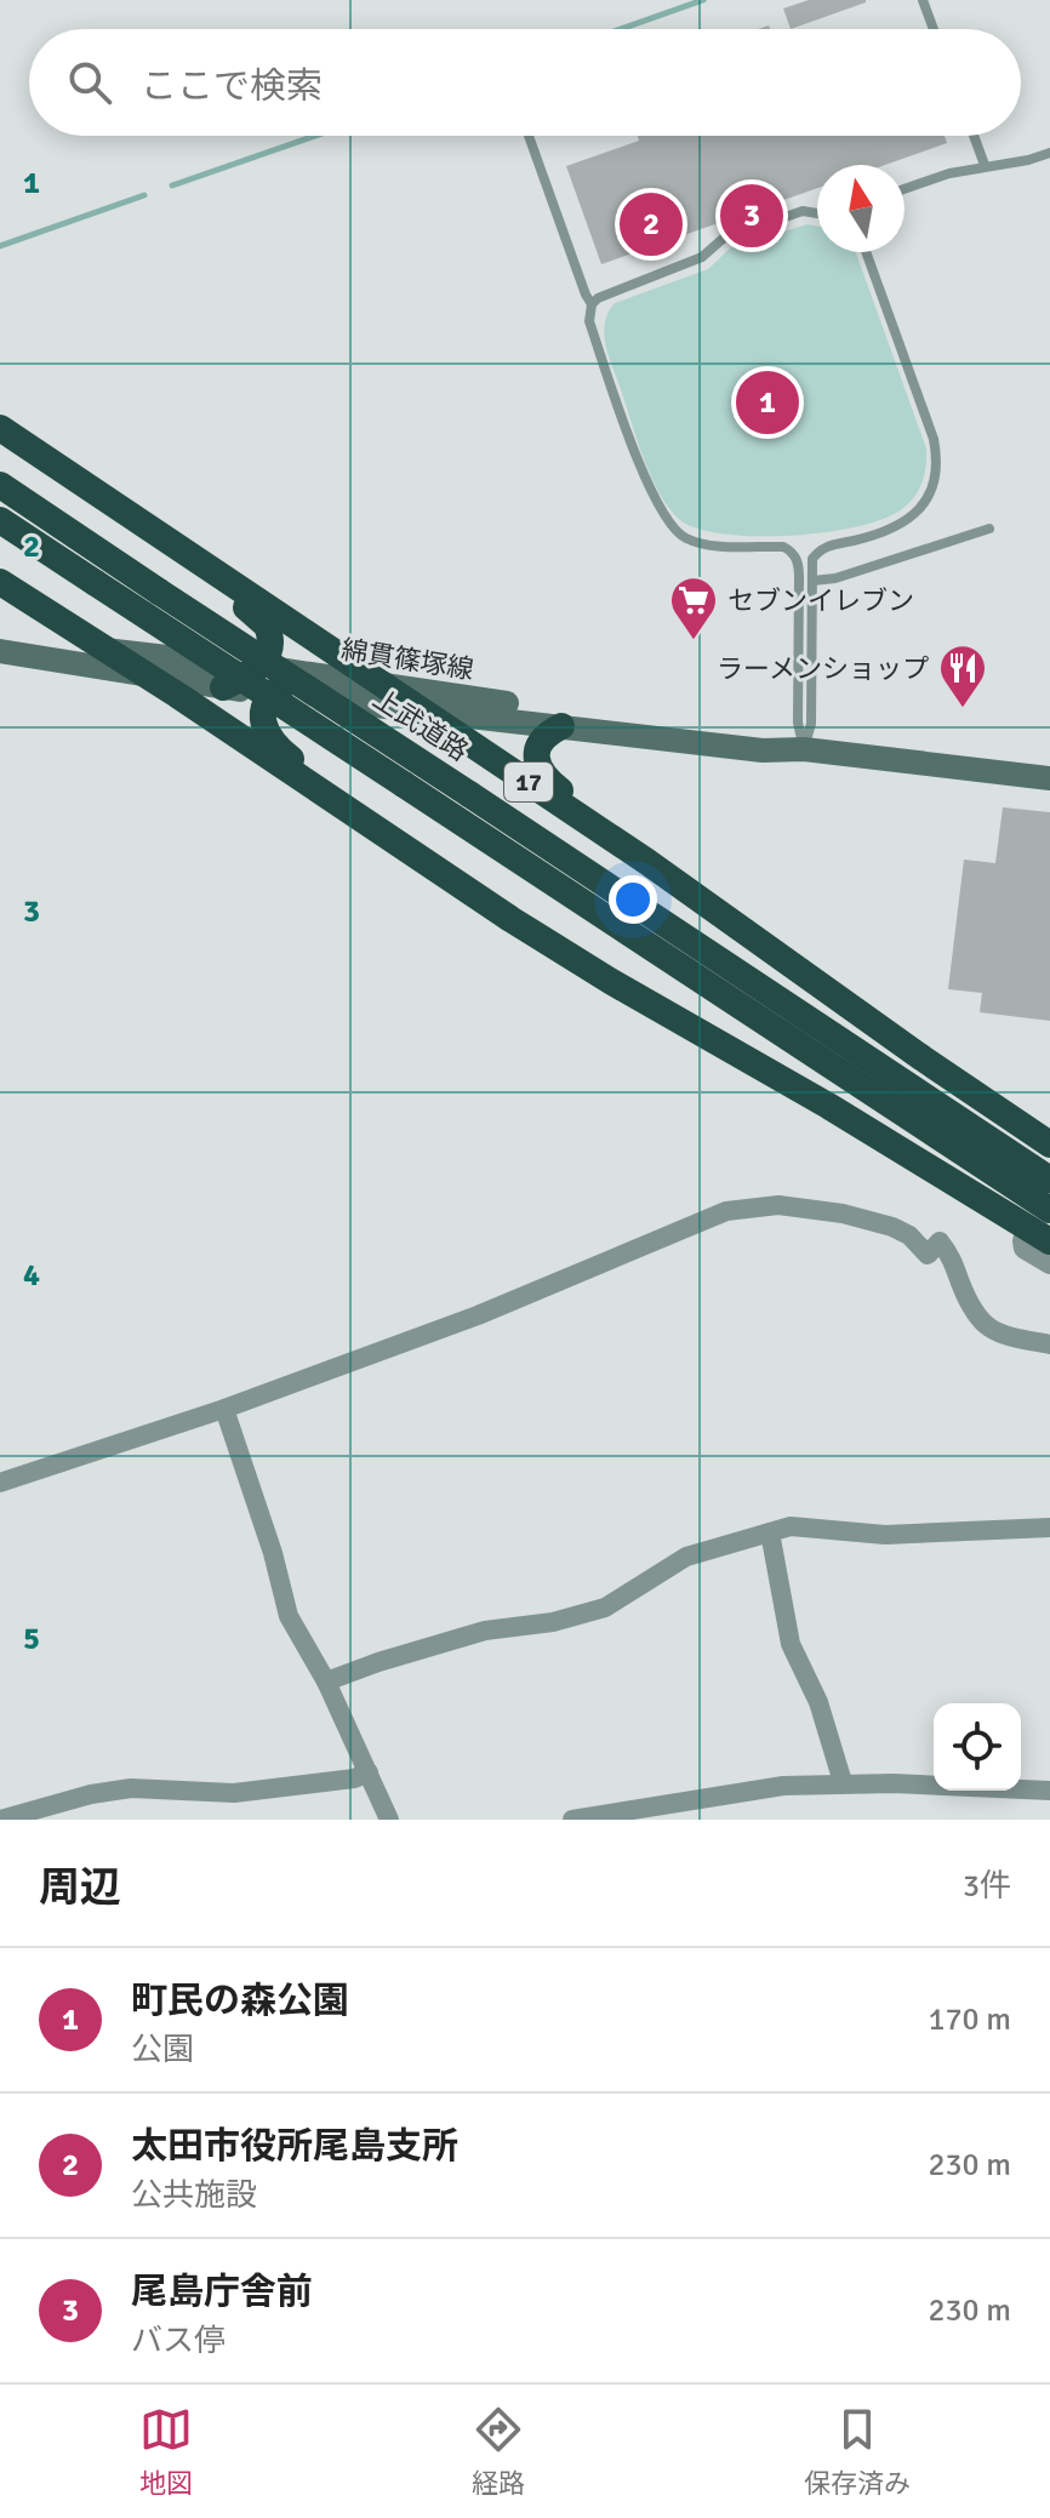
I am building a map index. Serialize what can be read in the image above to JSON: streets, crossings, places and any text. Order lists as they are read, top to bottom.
{
  "streets": {
    "highway": ["上武道路", "17"],
    "main road": ["綿貫篠塚線"]
  },
  "crossings": [
    ["綿貫篠塚線", "17"]
  ],
  "places": {
    "supermarket": ["セブンイレブン"],
    "restaurant": ["ラーメンショップ"]
  },
  "north": "top",
  "page": {
    "search": "ここで検索",
    "pins": ["3", "2", "1"],
    "heading": ["周辺", "3件"],
    "list": [
      {
        "mark": "1",
        "name": "町民の森公園",
        "note": "公園",
        "value": "170 m"
      },
      {
        "mark": "2",
        "name": "太田市役所尾島支所",
        "note": "公共施設",
        "value": "230 m"
      },
      {
        "mark": "3",
        "name": "尾島庁舎前",
        "note": "バス停",
        "value": "230 m"
      }
    ],
    "nav": ["地図", "経路", "保存済み"]
  },
  "grid": {
    "rows": [
      "1",
      "2",
      "3",
      "4",
      "5"
    ]
  }
}
